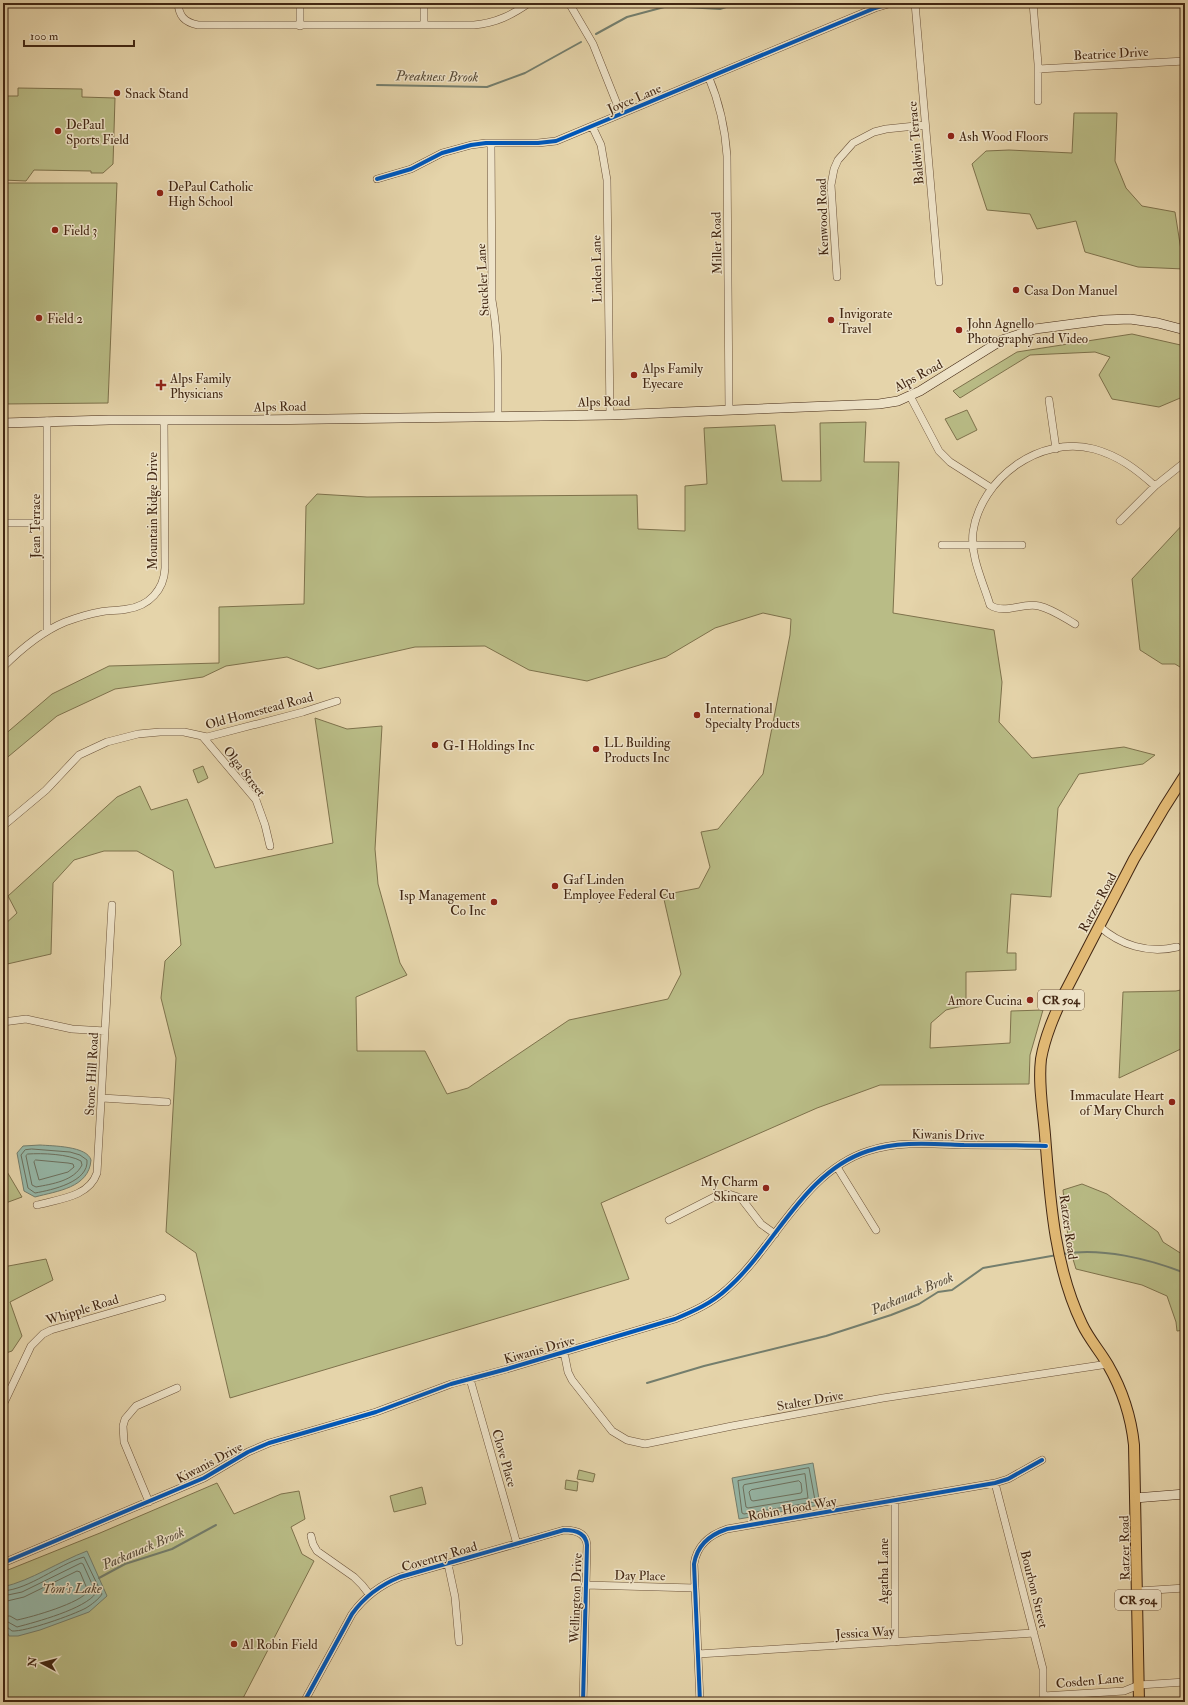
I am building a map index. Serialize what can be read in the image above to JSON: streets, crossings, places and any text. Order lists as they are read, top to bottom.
{
  "streets": {
    "main road": ["Alps Road", "Ratzer Road", "CR 504"],
    "street": [
      "Beatrice Drive",
      "Joyce Lane",
      "Baldwin Terrace",
      "Kenwood Road",
      "Miller Road",
      "Linden Lane",
      "Stuckler Lane",
      "Mountain Ridge Drive",
      "Jean Terrace",
      "Old Homestead Road",
      "Olga Street",
      "Stone Hill Road",
      "Kiwanis Drive",
      "Whipple Road",
      "Stalter Drive",
      "Clove Place",
      "Robin Hood Way",
      "Coventry Road",
      "Agatha Lane",
      "Day Place",
      "Bourbon Street",
      "Wellington Drive",
      "Jessica Way",
      "Cosden Lane"
    ]
  },
  "crossings": [
    ["Joyce Lane", "Miller Road"],
    ["Joyce Lane", "Linden Lane"],
    ["Joyce Lane", "Stuckler Lane"],
    ["Baldwin Terrace", "Kenwood Road"],
    ["Miller Road", "Alps Road"],
    ["Linden Lane", "Alps Road"],
    ["Stuckler Lane", "Alps Road"],
    ["Alps Road", "Mountain Ridge Drive"],
    ["Alps Road", "Jean Terrace"],
    ["Mountain Ridge Drive", "Jean Terrace"],
    ["Old Homestead Road", "Olga Street"],
    ["Ratzer Road", "Kiwanis Drive"],
    ["Ratzer Road", "Stalter Drive"],
    ["Ratzer Road", "Cosden Lane"],
    ["Kiwanis Drive", "Stalter Drive"],
    ["Kiwanis Drive", "Clove Place"],
    ["Clove Place", "Coventry Road"],
    ["Robin Hood Way", "Agatha Lane"],
    ["Robin Hood Way", "Day Place"],
    ["Robin Hood Way", "Bourbon Street"],
    ["Robin Hood Way", "Jessica Way"],
    ["Coventry Road", "Wellington Drive"],
    ["Agatha Lane", "Jessica Way"],
    ["Day Place", "Wellington Drive"],
    ["Bourbon Street", "Jessica Way"],
    ["Bourbon Street", "Cosden Lane"]
  ],
  "water": ["Preakness Brook", "Packanack Brook", "Tom's Lake"],
  "places": {
    "other": [
      "Snack Stand",
      "DePaul Sports Field",
      "Ash Wood Floors",
      "DePaul Catholic High School",
      "Field 3",
      "Casa Don Manuel",
      "Field 2",
      "Invigorate Travel",
      "John Agnello Photography and Video",
      "Alps Family Eyecare",
      "International Specialty Products",
      "G-I Holdings Inc",
      "LL Building Products Inc",
      "Gaf Linden Employee Federal Cu",
      "Isp Management Co Inc",
      "Amore Cucina",
      "Immaculate Heart of Mary Church",
      "My Charm Skincare",
      "Al Robin Field"
    ],
    "health": ["Alps Family Physicians"]
  },
  "scale_bar": "100 m",
  "north": "left"
}
